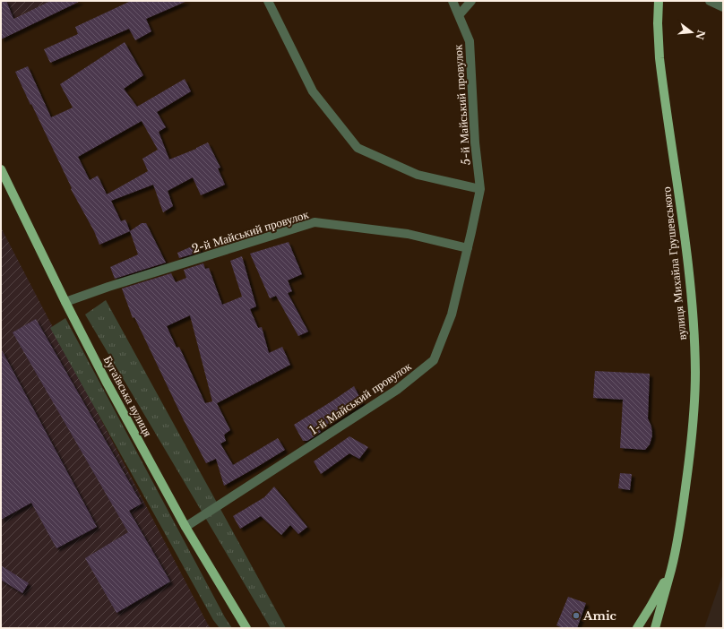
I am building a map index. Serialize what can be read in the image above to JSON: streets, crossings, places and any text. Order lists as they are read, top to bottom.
{
  "streets": {
    "main road": ["вулиця Михайла Грушевського", "Бугаївська вулиця"],
    "street": ["5-й Майський провулок", "2-й Майський провулок", "1-й Майський провулок"]
  },
  "crossings": [
    ["5-й Майський провулок", "1-й Майський провулок"],
    ["2-й Майський провулок", "Бугаївська вулиця"],
    ["2-й Майський провулок", "1-й Майський провулок"],
    ["Бугаївська вулиця", "1-й Майський провулок"]
  ],
  "places": ["Amic"],
  "north": "right"
}
